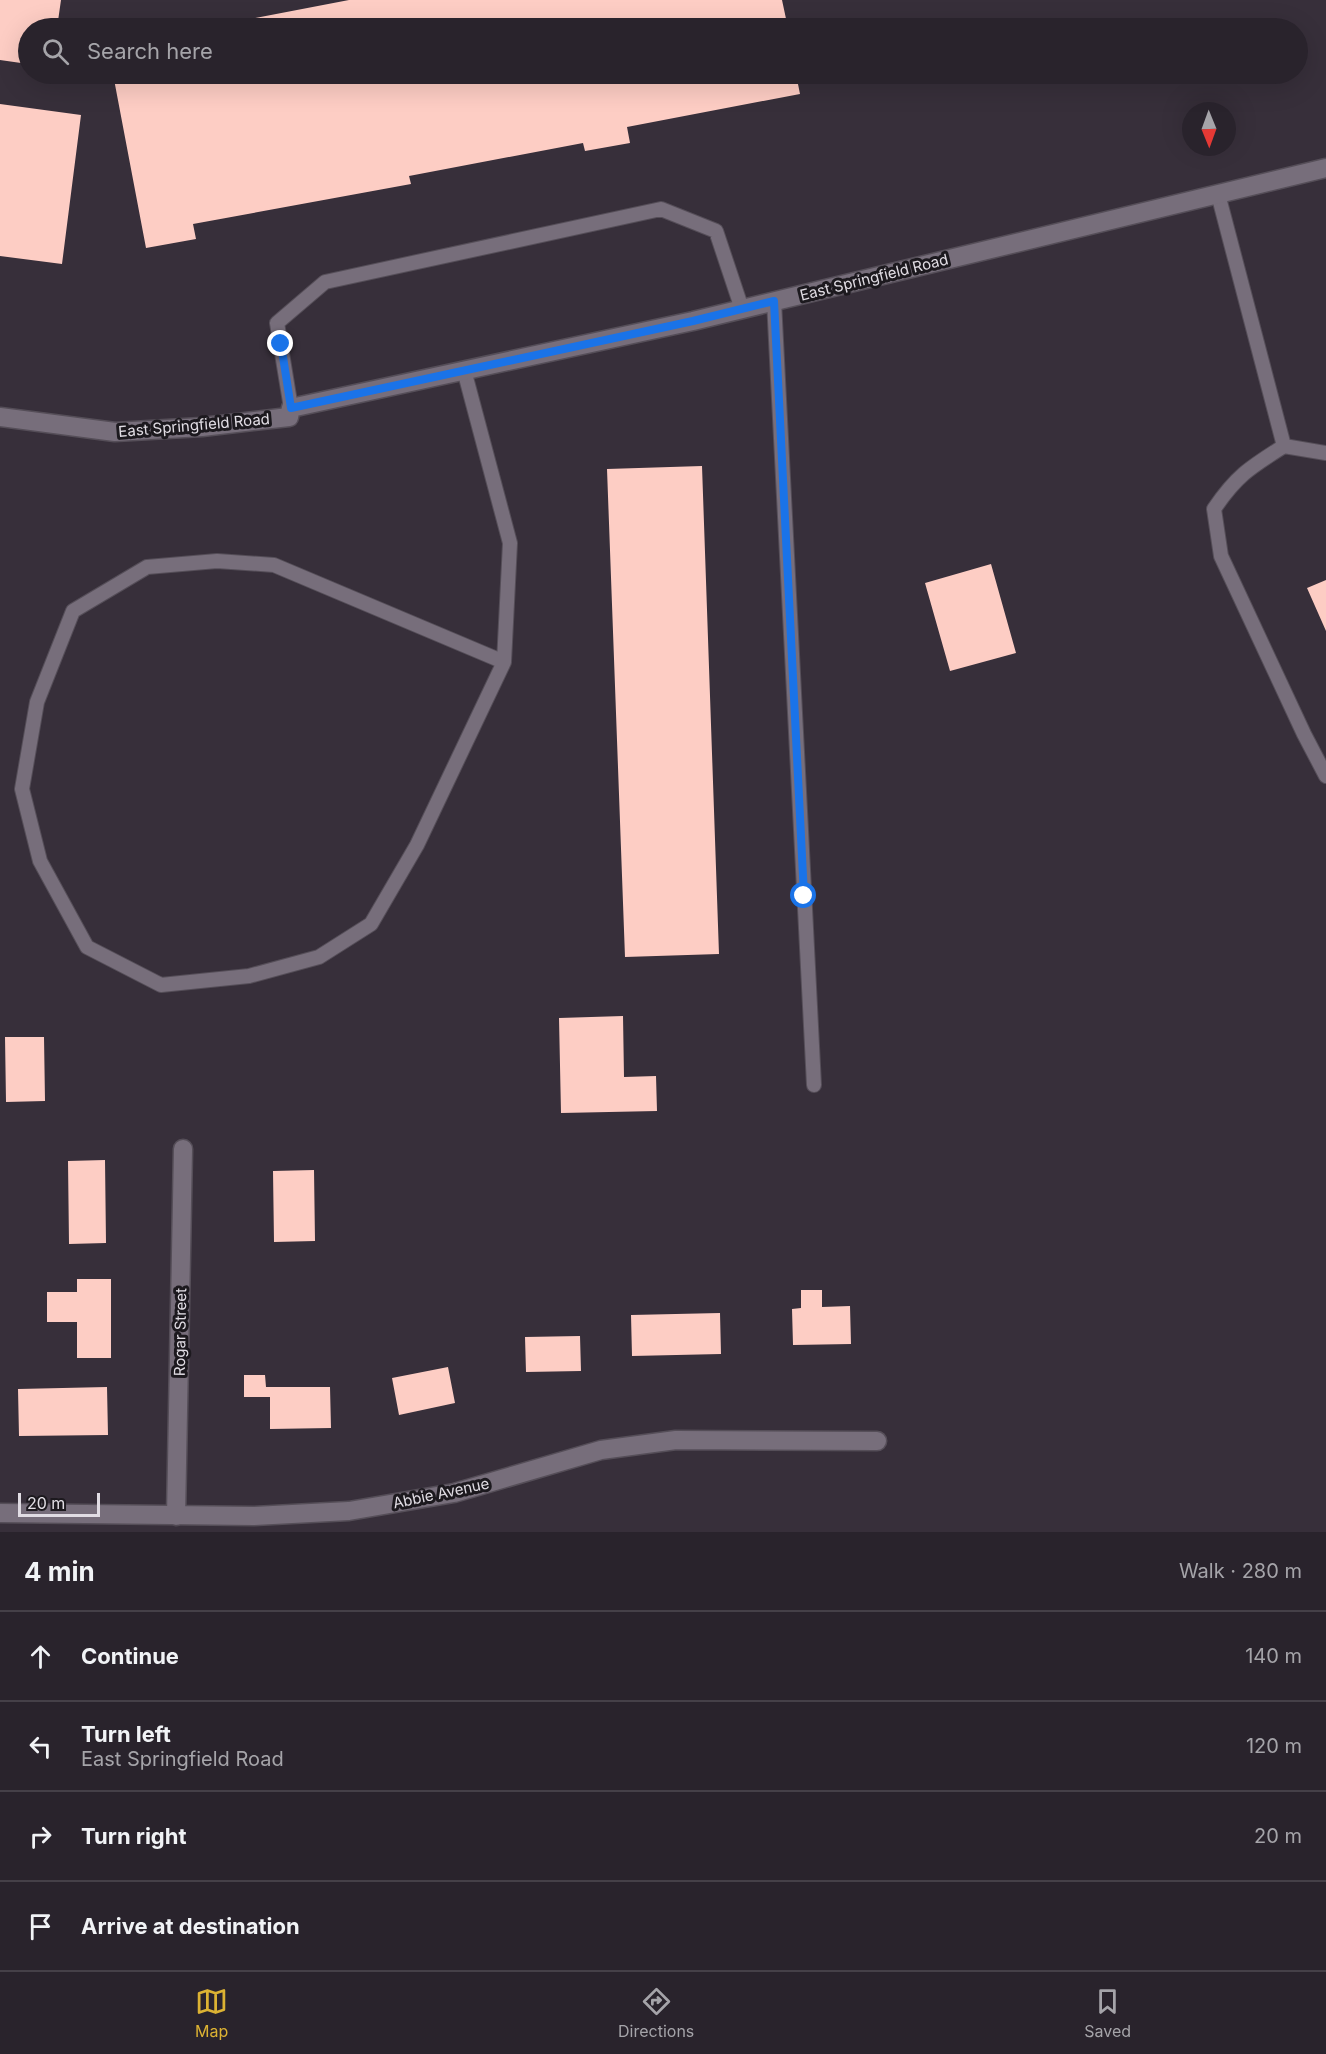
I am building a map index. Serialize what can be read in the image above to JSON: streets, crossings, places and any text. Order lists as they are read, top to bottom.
{
  "streets": {
    "street": ["East Springfield Road", "Rogar Street", "Abbie Avenue"]
  },
  "crossings": [
    ["Rogar Street", "Abbie Avenue"]
  ],
  "scale_bar": "20 m",
  "north": "bottom",
  "page": {
    "search": "Search here",
    "scale": "20 m",
    "heading": ["4 min", "Walk · 280 m"],
    "list": [
      ["Continue", "140 m"],
      ["Turn left", "East Springfield Road", "120 m"],
      ["Turn right", "20 m"],
      "Arrive at destination"
    ],
    "nav": ["Map", "Directions", "Saved"]
  }
}
